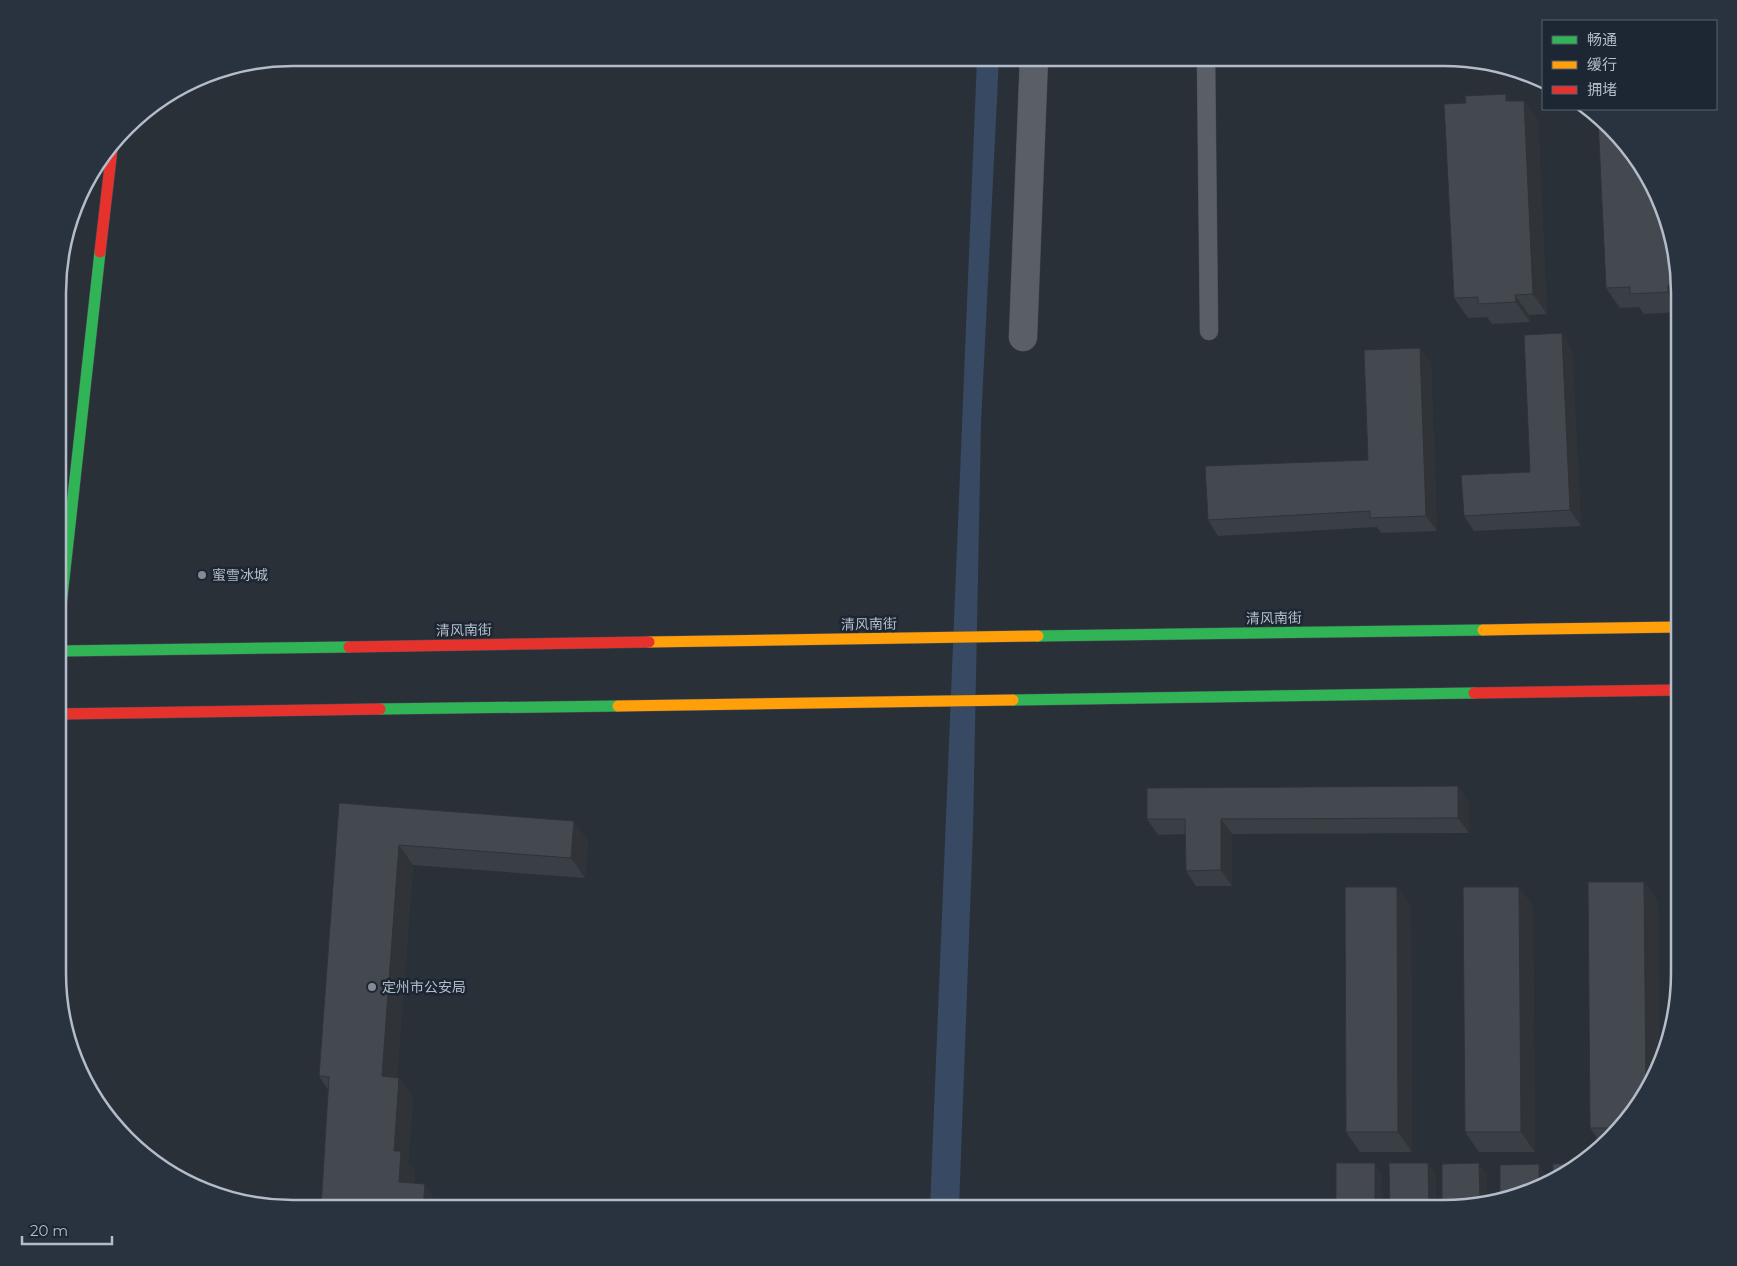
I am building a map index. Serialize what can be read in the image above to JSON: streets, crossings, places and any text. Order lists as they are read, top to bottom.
{
  "streets": {
    "main road": ["清风南街"]
  },
  "places": ["蜜雪冰城", "定州市公安局"],
  "legend": ["畅通", "缓行", "拥堵"],
  "scale_bar": "20 m"
}
